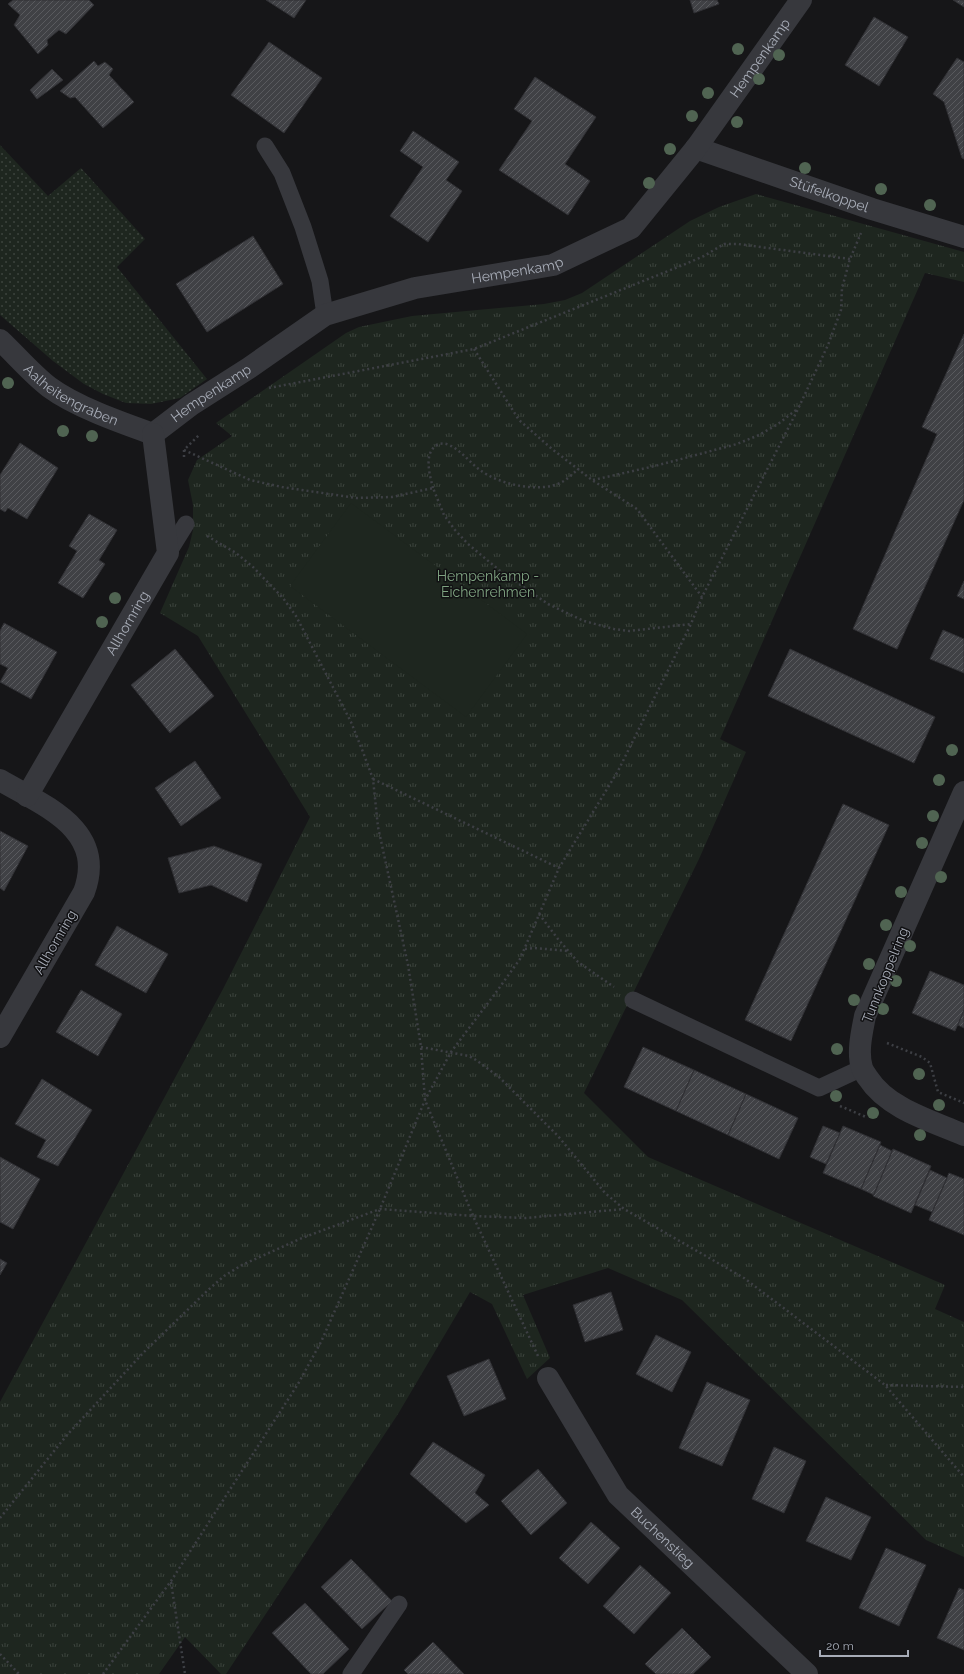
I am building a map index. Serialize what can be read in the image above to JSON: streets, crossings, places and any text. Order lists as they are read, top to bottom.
{
  "streets": {
    "street": [
      "Hempenkamp",
      "Stüfelkoppel",
      "Aalheitengraben",
      "Allhornring",
      "Tunnkoppelring",
      "Buchenstieg"
    ]
  },
  "crossings": [
    ["Hempenkamp", "Stüfelkoppel"],
    ["Hempenkamp", "Aalheitengraben"]
  ],
  "parks": ["Hempenkamp - Eichenrehmen"],
  "scale_bar": "20 m"
}
